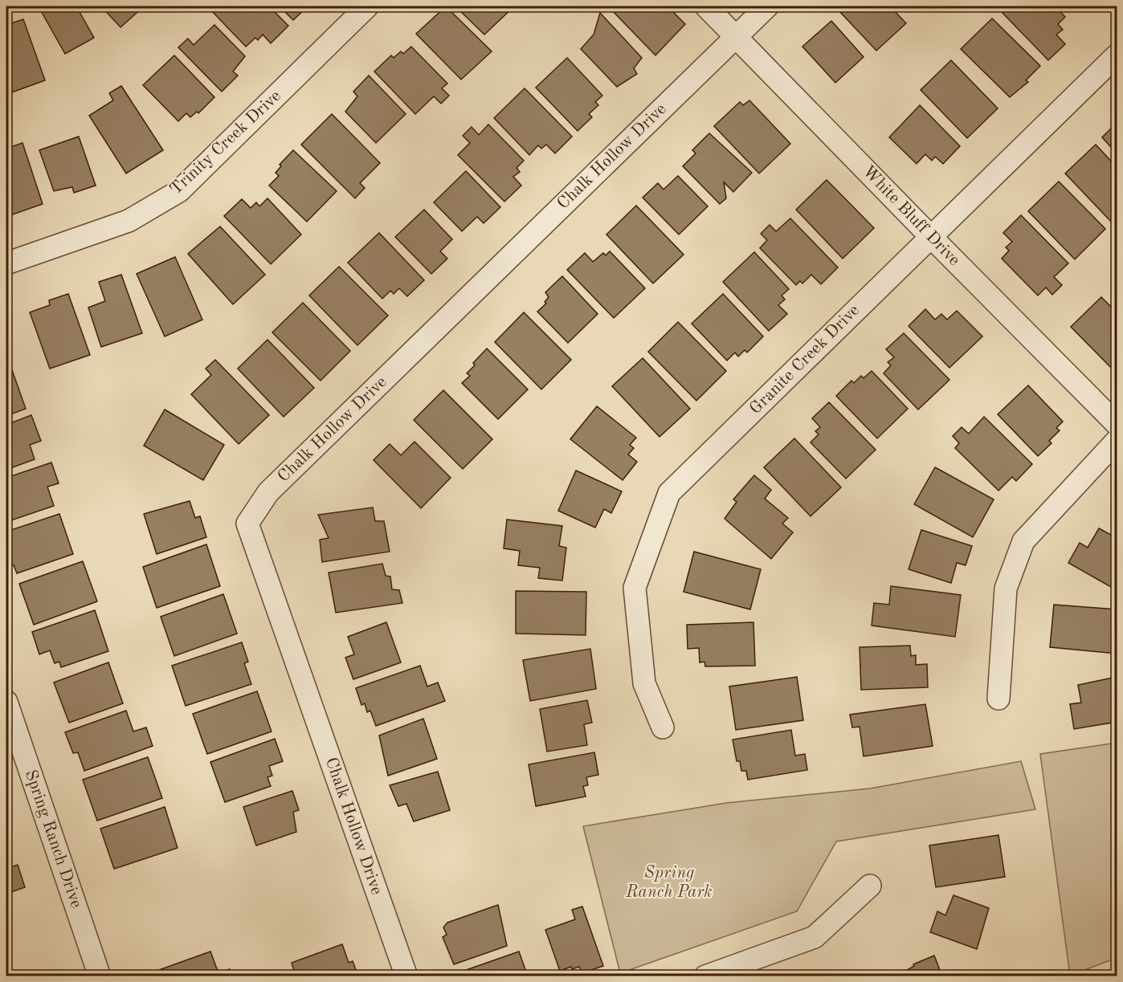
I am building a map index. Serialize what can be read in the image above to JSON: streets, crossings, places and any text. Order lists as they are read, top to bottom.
{
  "streets": {
    "street": [
      "Trinity Creek Drive",
      "Chalk Hollow Drive",
      "White Bluff Drive",
      "Granite Creek Drive",
      "Spring Ranch Drive"
    ]
  },
  "crossings": [
    ["Chalk Hollow Drive", "White Bluff Drive"],
    ["White Bluff Drive", "Granite Creek Drive"]
  ],
  "parks": ["Spring Ranch Park"]
}
